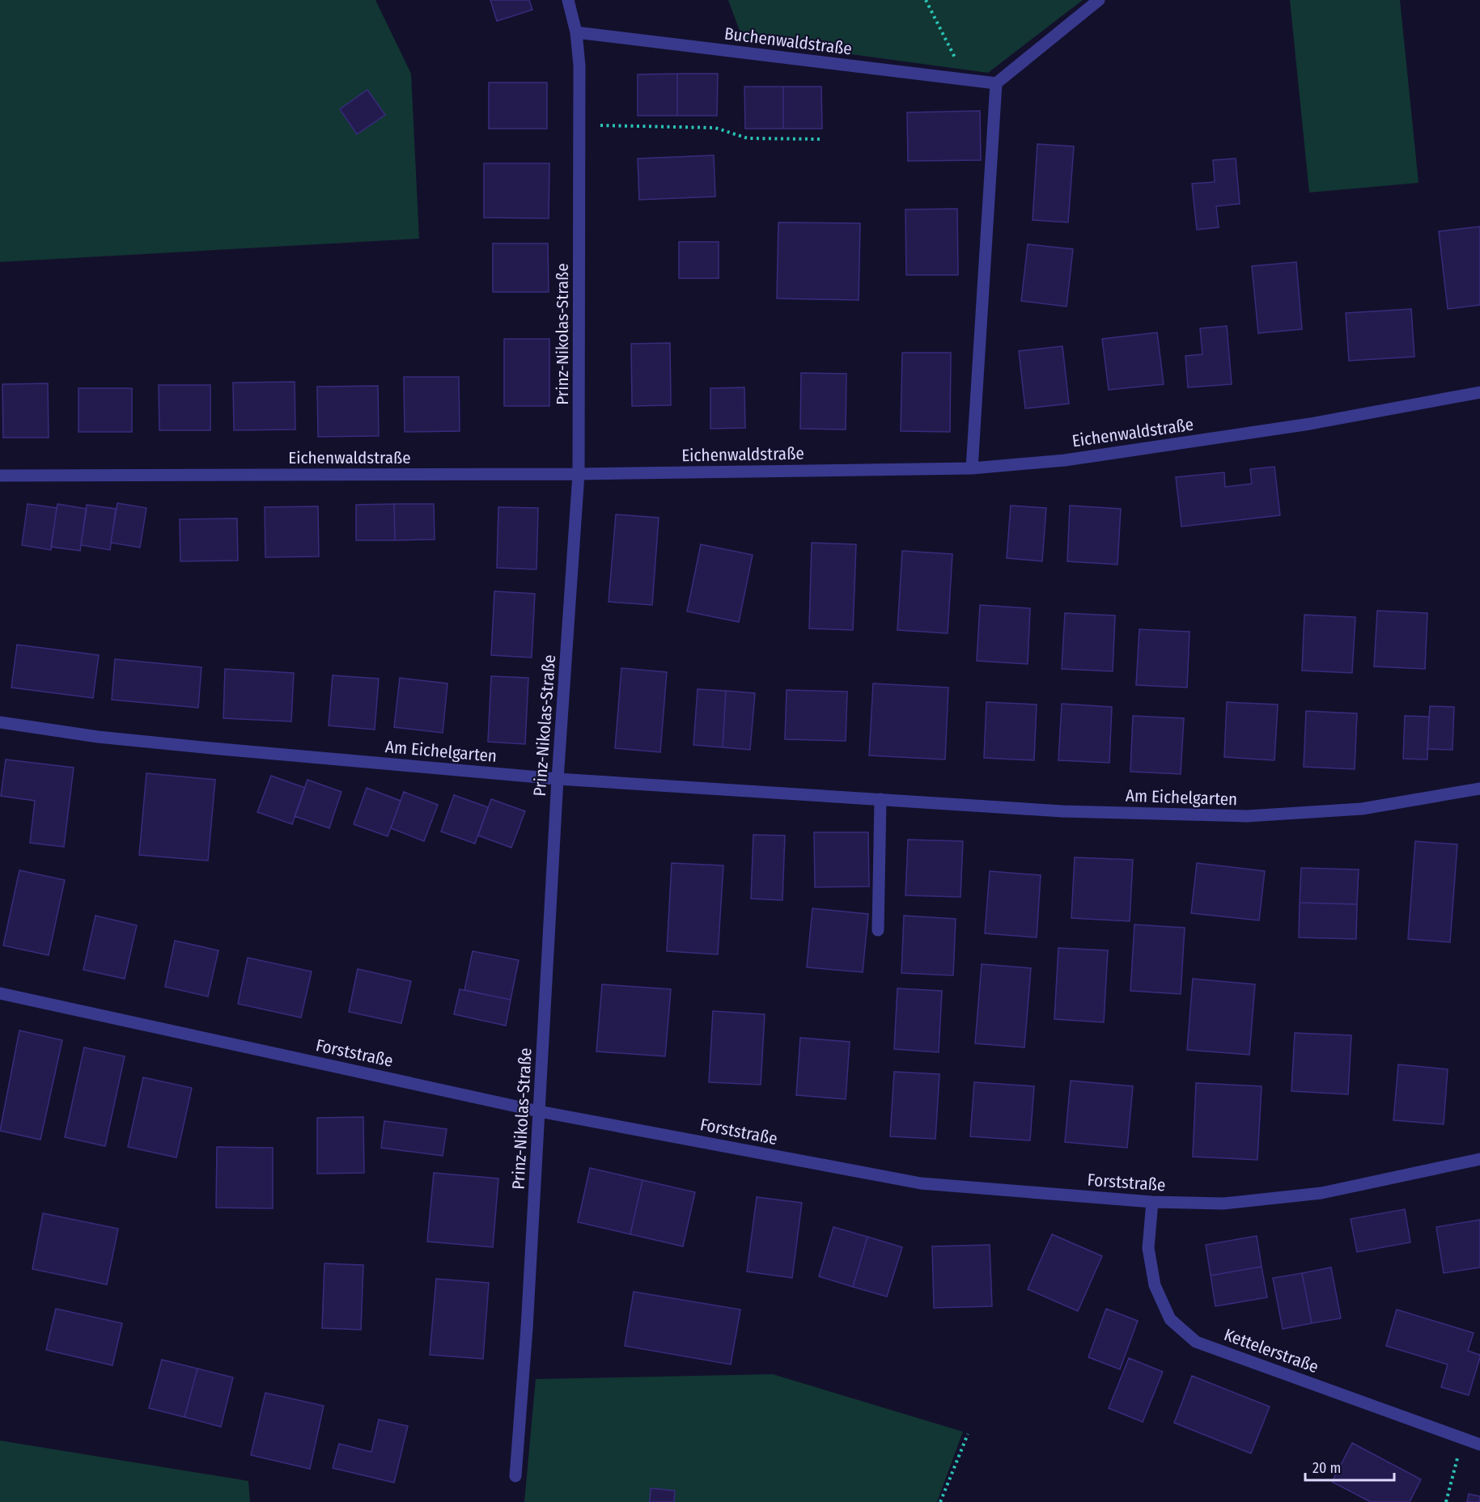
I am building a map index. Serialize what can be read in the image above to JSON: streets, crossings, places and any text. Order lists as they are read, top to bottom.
{
  "streets": {
    "street": [
      "Buchenwaldstraße",
      "Prinz-Nikolas-Straße",
      "Eichenwaldstraße",
      "Am Eichelgarten",
      "Forststraße",
      "Kettelerstraße"
    ]
  },
  "crossings": [
    ["Buchenwaldstraße", "Prinz-Nikolas-Straße"],
    ["Prinz-Nikolas-Straße", "Eichenwaldstraße"],
    ["Prinz-Nikolas-Straße", "Am Eichelgarten"],
    ["Prinz-Nikolas-Straße", "Forststraße"],
    ["Forststraße", "Kettelerstraße"]
  ],
  "scale_bar": "20 m"
}
